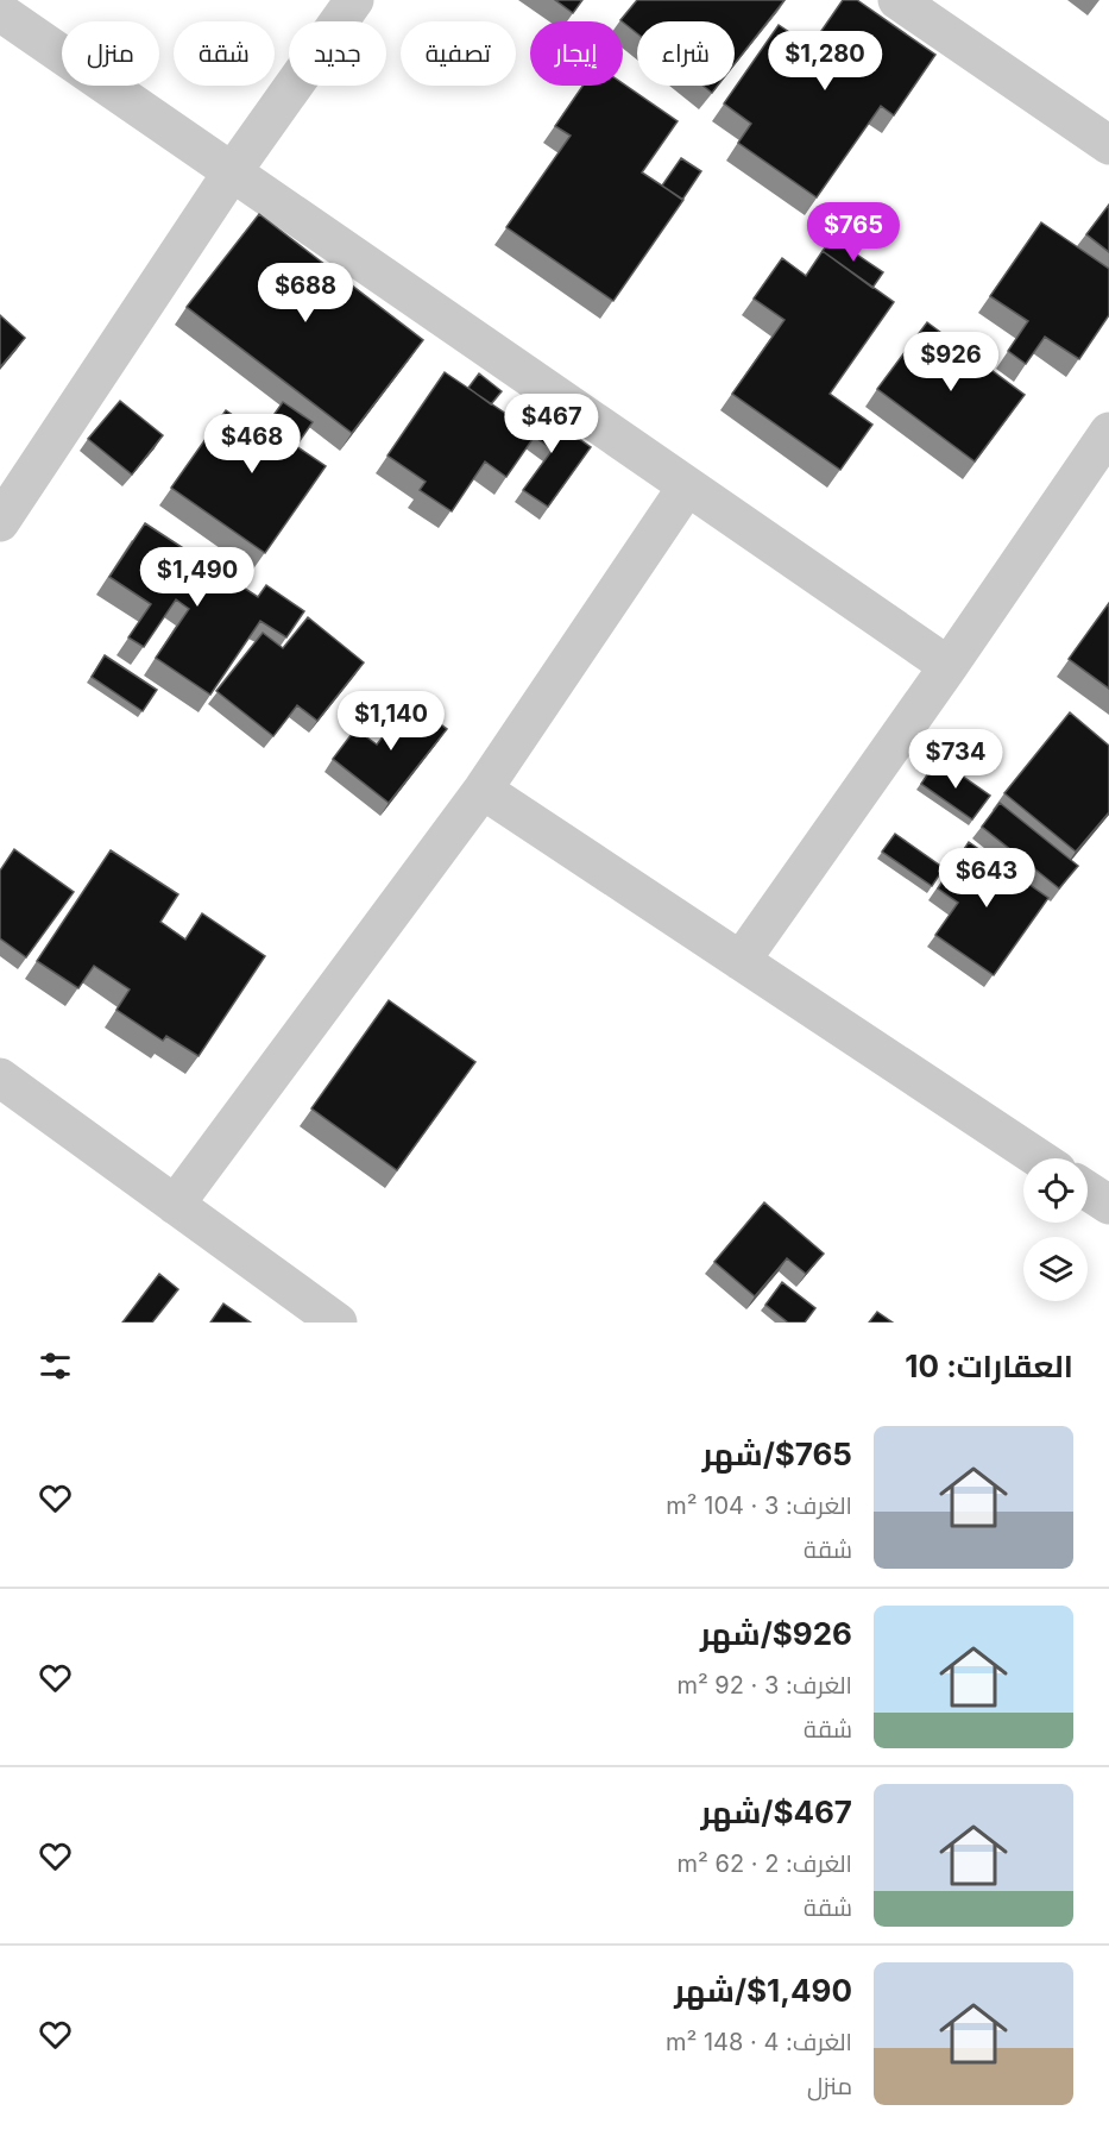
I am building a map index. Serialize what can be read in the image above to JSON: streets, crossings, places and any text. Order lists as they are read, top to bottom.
{
  "page": {
    "chip": [
      "شراء",
      "إيجار",
      "تصفية",
      "جديد",
      "شقة",
      "منزل"
    ],
    "price": [
      "$1,280",
      "$765",
      "$688",
      "$926",
      "$467",
      "$468",
      "$1,490",
      "$1,140",
      "$734",
      "$643"
    ],
    "heading": "العقارات: 10",
    "list": [
      {
        "name": "$765/شهر",
        "note": "الغرف: 3 · 104 m² · شقة"
      },
      {
        "name": "$926/شهر",
        "note": "الغرف: 3 · 92 m² · شقة"
      },
      {
        "name": "$467/شهر",
        "note": "الغرف: 2 · 62 m² · شقة"
      },
      {
        "name": "$1,490/شهر",
        "note": "الغرف: 4 · 148 m² · منزل"
      }
    ]
  }
}
